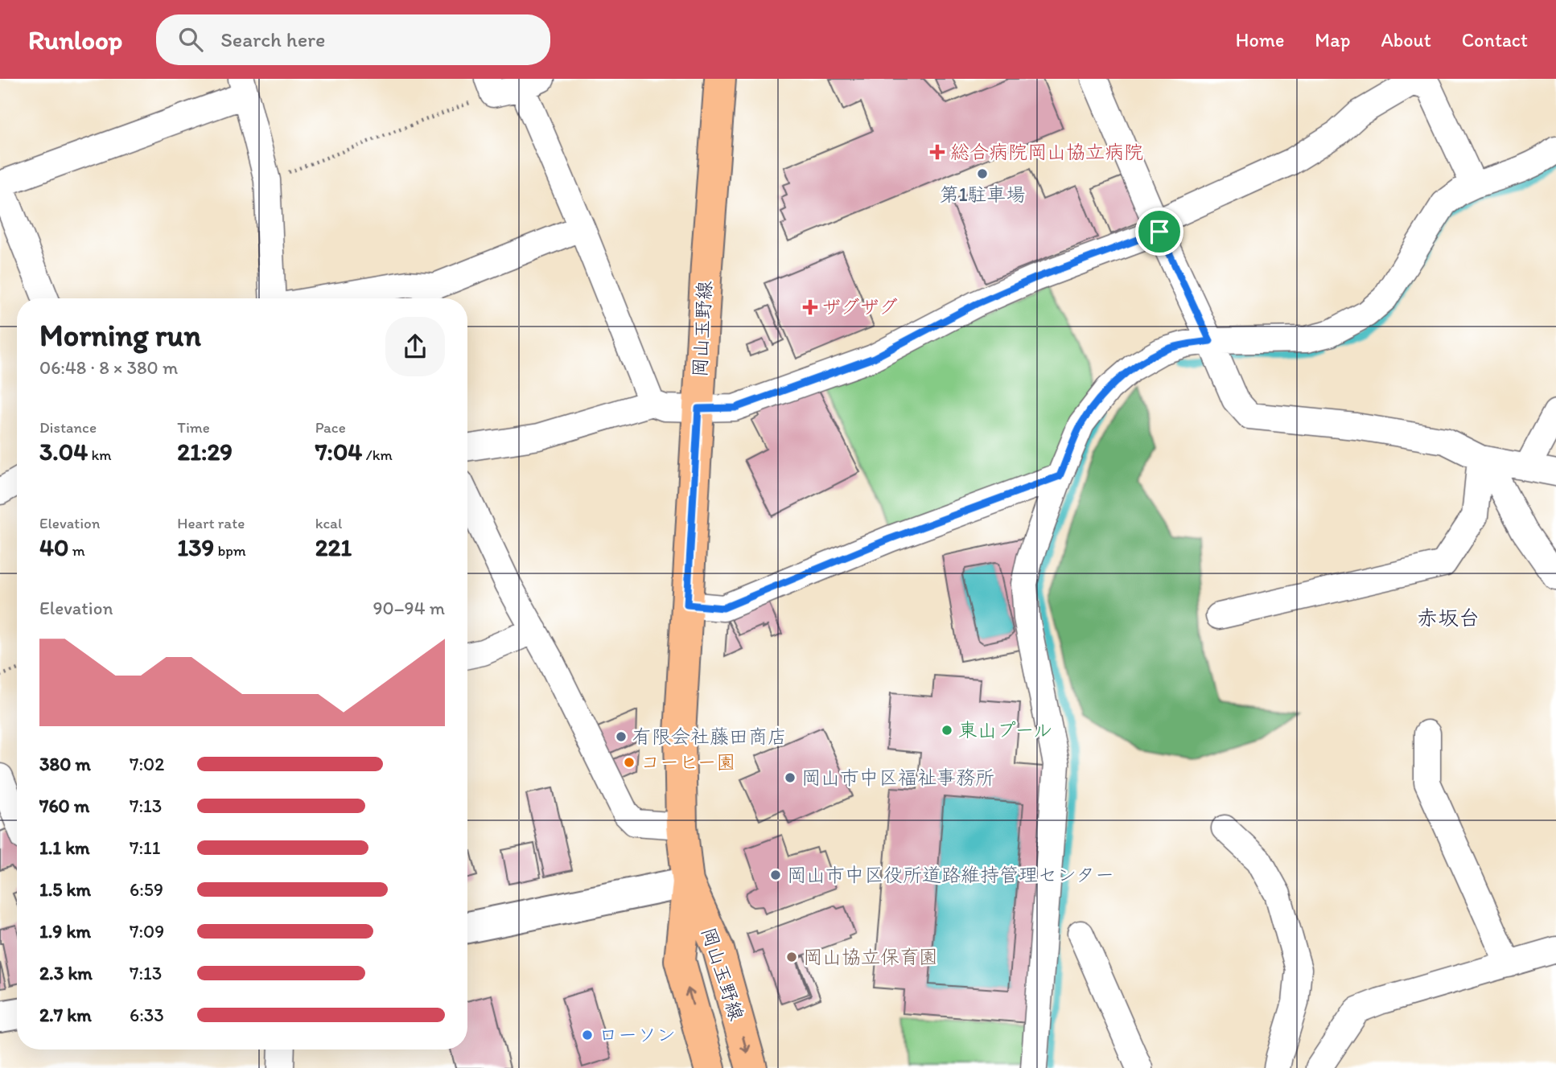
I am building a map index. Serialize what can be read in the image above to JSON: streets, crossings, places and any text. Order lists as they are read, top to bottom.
{
  "streets": {
    "main road": ["岡山玉野線"]
  },
  "districts": ["赤坂台"],
  "places": {
    "health": ["総合病院岡山協立病院", "ザグザグ"],
    "other": [
      "第1駐車場",
      "東山プール",
      "有限会社藤田商店",
      "コーヒー園",
      "岡山市中区福祉事務所",
      "岡山市中区役所道路維持管理センター",
      "岡山協立保育園",
      "ローソン"
    ]
  },
  "page": {
    "header": "Runloop",
    "search": "Search here",
    "nav": [
      "Home",
      "Map",
      "About",
      "Contact"
    ],
    "heading": ["Morning run", "06:48 · 8 × 380 m"],
    "stats": [
      ["Distance", "3.04 km"],
      ["Time", "21:29"],
      ["Pace", "7:04 /km"],
      ["Elevation", "40 m"],
      ["Heart rate", "139 bpm"],
      ["kcal", "221"]
    ],
    "chart": ["Elevation", "90–94 m"],
    "list": [
      {
        "name": "380 m",
        "note": "7:02"
      },
      {
        "name": "760 m",
        "note": "7:13"
      },
      {
        "name": "1.1 km",
        "note": "7:11"
      },
      {
        "name": "1.5 km",
        "note": "6:59"
      },
      {
        "name": "1.9 km",
        "note": "7:09"
      },
      {
        "name": "2.3 km",
        "note": "7:13"
      },
      {
        "name": "2.7 km",
        "note": "6:33"
      }
    ]
  }
}
